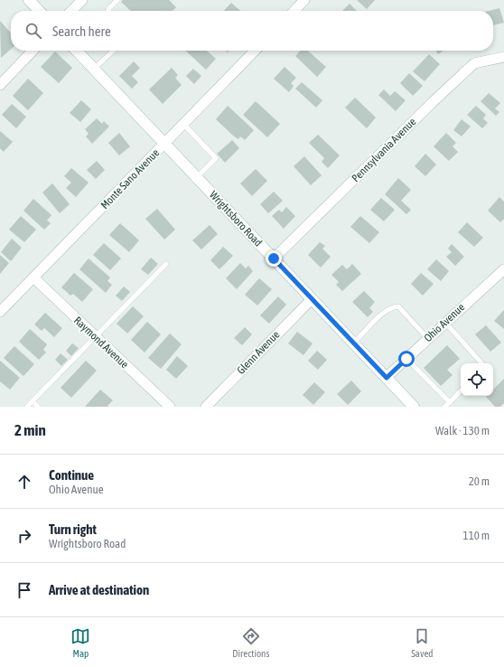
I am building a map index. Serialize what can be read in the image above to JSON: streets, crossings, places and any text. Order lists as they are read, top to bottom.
{
  "streets": {
    "main road": ["Wrightsboro Road"],
    "street": [
      "Pennsylvania Avenue",
      "Monte Sano Avenue",
      "Ohio Avenue",
      "Raymond Avenue",
      "Glenn Avenue"
    ]
  },
  "crossings": [
    ["Pennsylvania Avenue", "Wrightsboro Road"],
    ["Monte Sano Avenue", "Wrightsboro Road"],
    ["Monte Sano Avenue", "Raymond Avenue"],
    ["Wrightsboro Road", "Ohio Avenue"],
    ["Wrightsboro Road", "Glenn Avenue"]
  ],
  "page": {
    "search": "Search here",
    "heading": ["2 min", "Walk · 130 m"],
    "list": [
      ["Continue", "Ohio Avenue", "20 m"],
      ["Turn right", "Wrightsboro Road", "110 m"],
      "Arrive at destination"
    ],
    "nav": ["Map", "Directions", "Saved"]
  }
}
